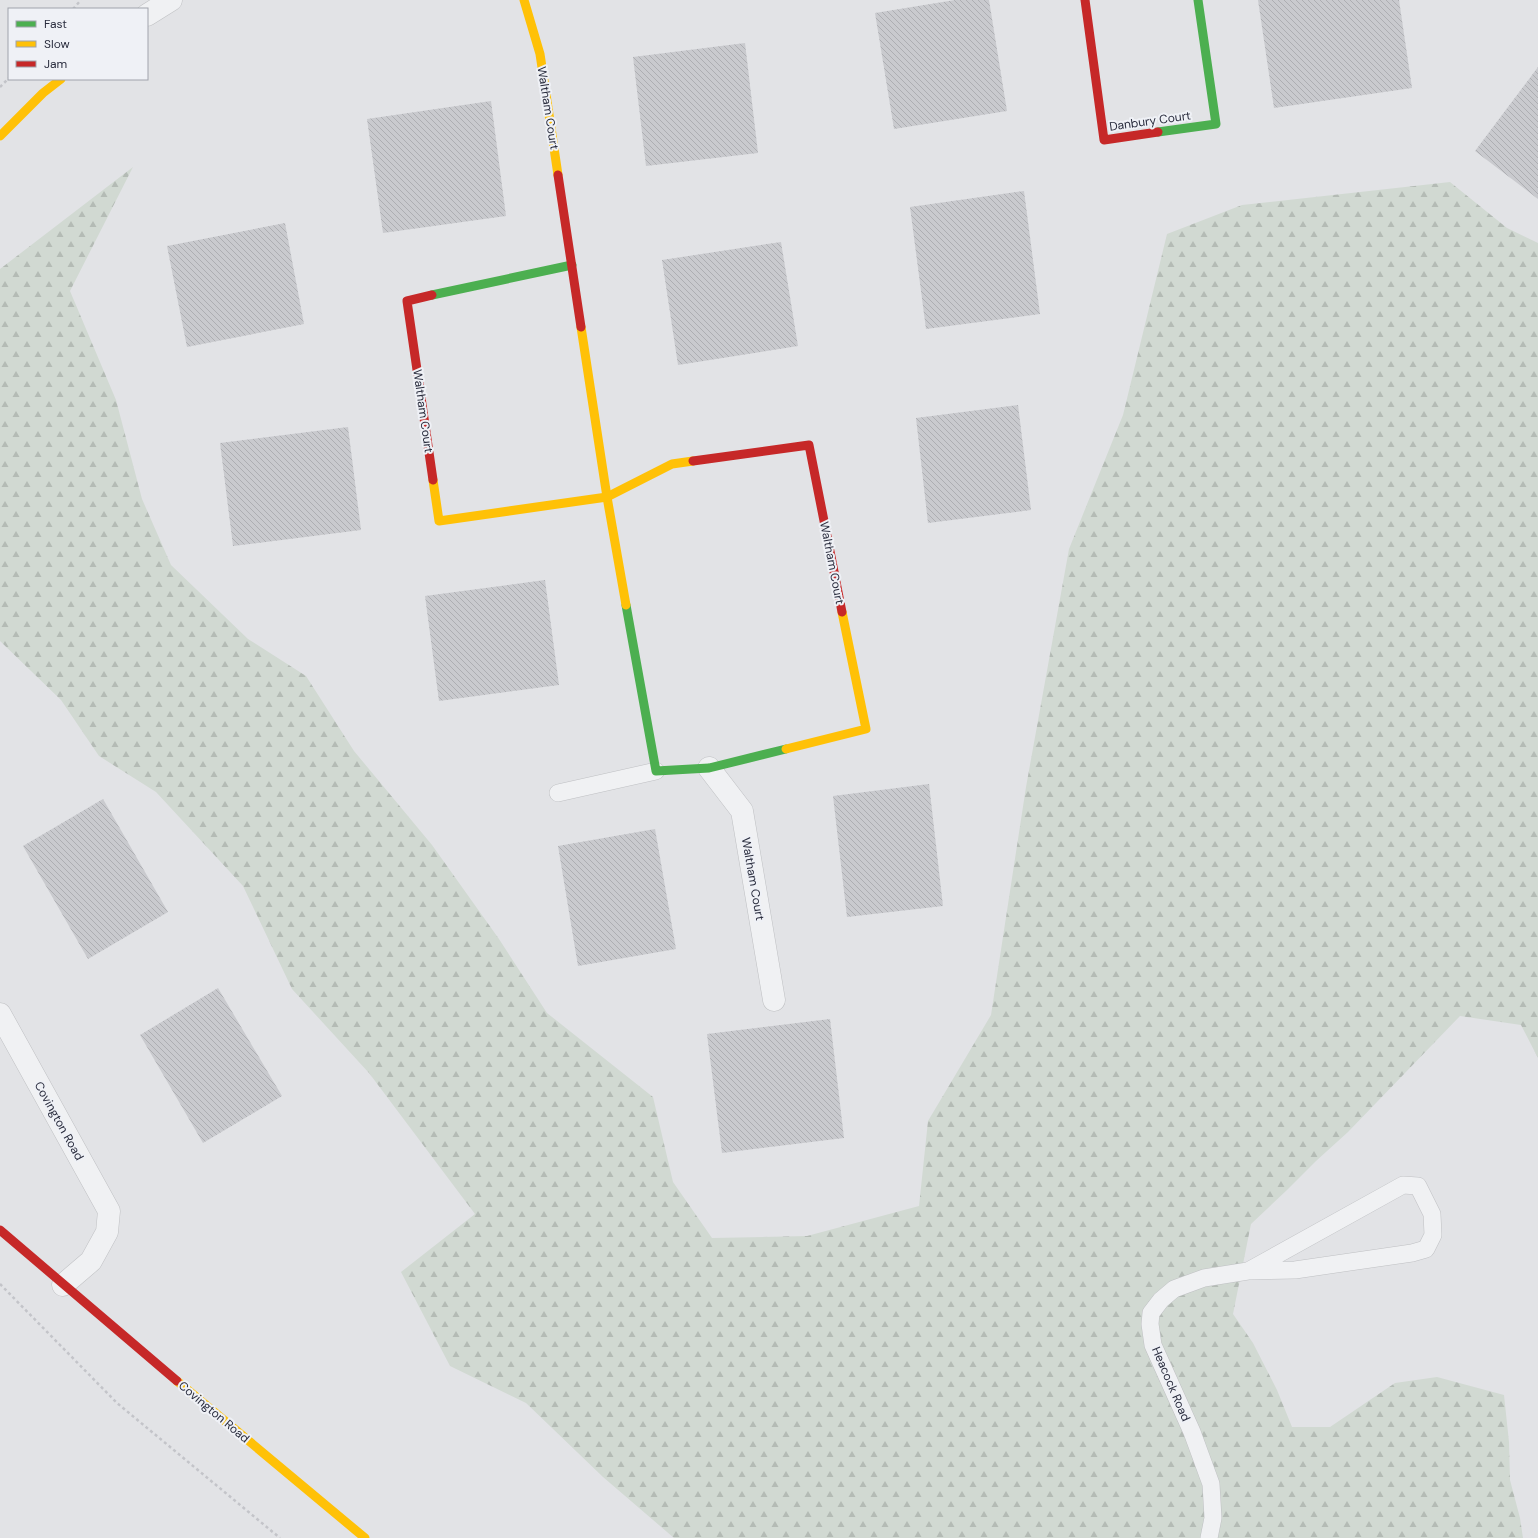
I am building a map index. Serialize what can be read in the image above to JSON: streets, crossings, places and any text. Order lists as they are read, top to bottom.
{
  "streets": {
    "street": ["Waltham Court", "Danbury Court", "Covington Road"],
    "lane": ["Heacock Road"]
  },
  "legend": ["Fast", "Slow", "Jam"]
}
